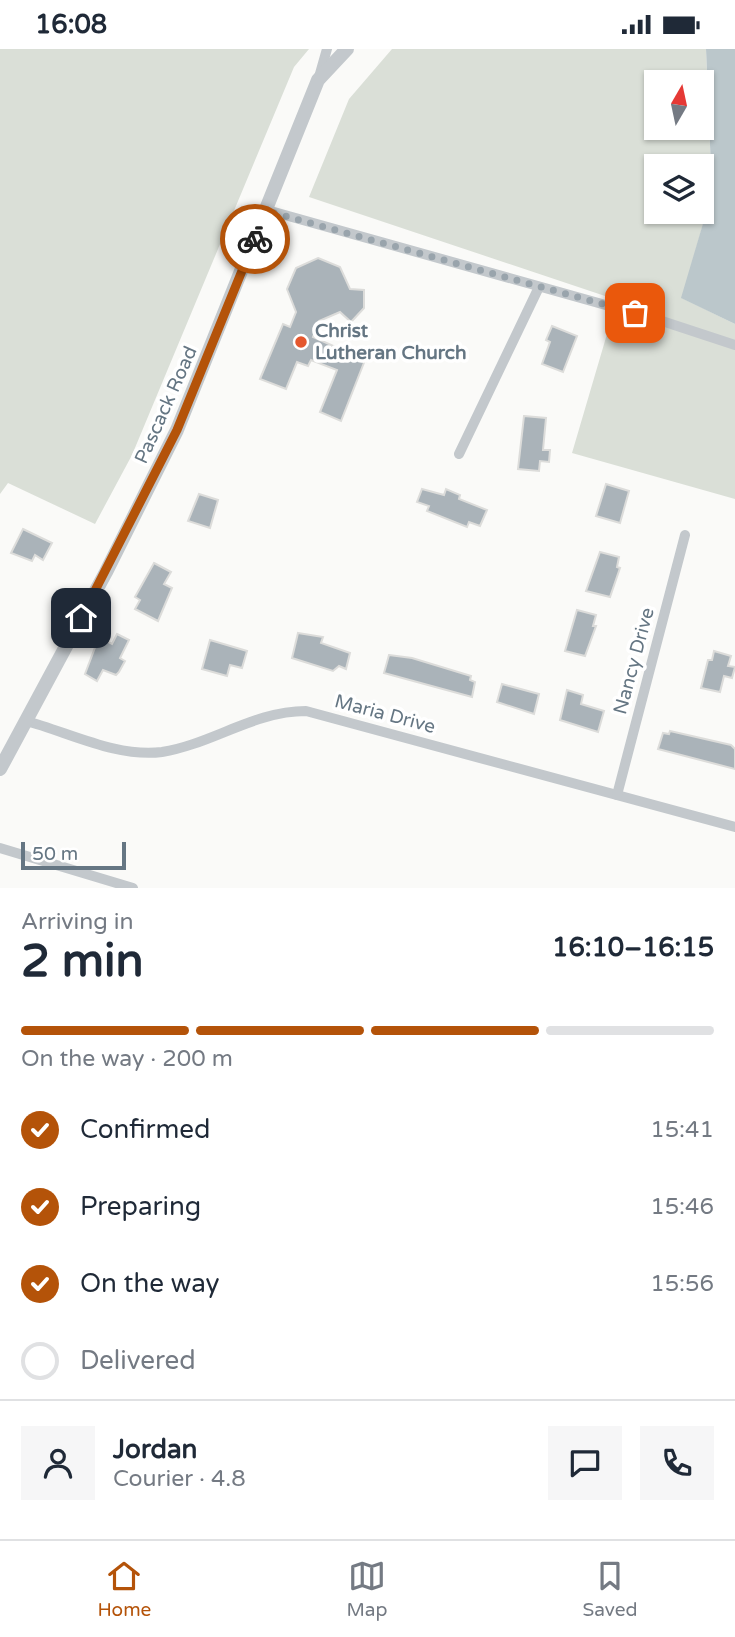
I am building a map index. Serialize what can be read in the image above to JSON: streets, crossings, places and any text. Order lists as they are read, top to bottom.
{
  "streets": {
    "street": ["Pascack Road", "Nancy Drive", "Maria Drive"]
  },
  "crossings": [
    ["Pascack Road", "Maria Drive"],
    ["Nancy Drive", "Maria Drive"]
  ],
  "places": ["Christ Lutheran Church"],
  "scale_bar": "50 m",
  "north": "top",
  "page": {
    "status": "16:08",
    "scale": "50 m",
    "heading": ["2 min", "Arriving in", "16:10–16:15"],
    "panel": ["Jordan", "Courier · 4.8"],
    "bar": "On the way · 200 m",
    "list": [
      ["Confirmed", "15:41"],
      ["Preparing", "15:46"],
      ["On the way", "15:56"],
      "Delivered"
    ],
    "tabs": ["Home", "Map", "Saved"]
  }
}
